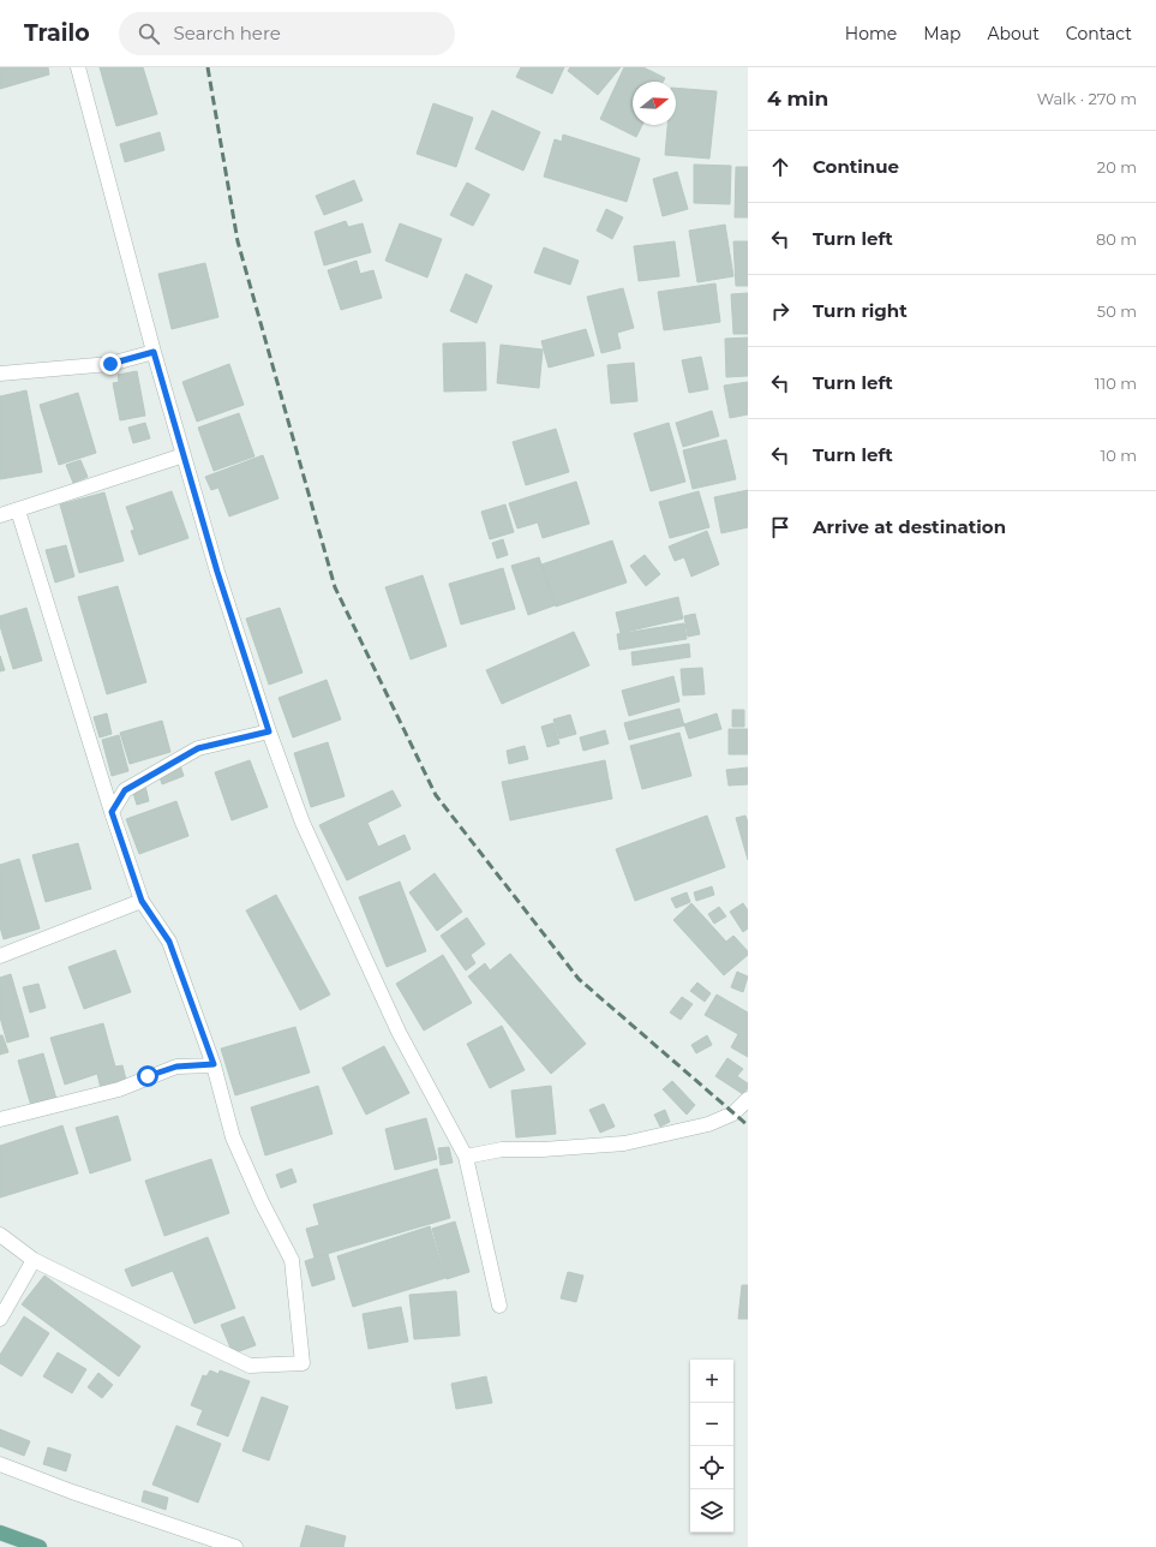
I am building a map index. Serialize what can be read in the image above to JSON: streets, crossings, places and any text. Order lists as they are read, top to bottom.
{
  "north": "right",
  "page": {
    "header": "Trailo",
    "search": "Search here",
    "nav": [
      "Home",
      "Map",
      "About",
      "Contact"
    ],
    "heading": ["4 min", "Walk · 270 m"],
    "list": [
      ["Continue", "20 m"],
      ["Turn left", "80 m"],
      ["Turn right", "50 m"],
      ["Turn left", "110 m"],
      ["Turn left", "10 m"],
      "Arrive at destination"
    ],
    "map_buttons": ["+", "−"]
  }
}
